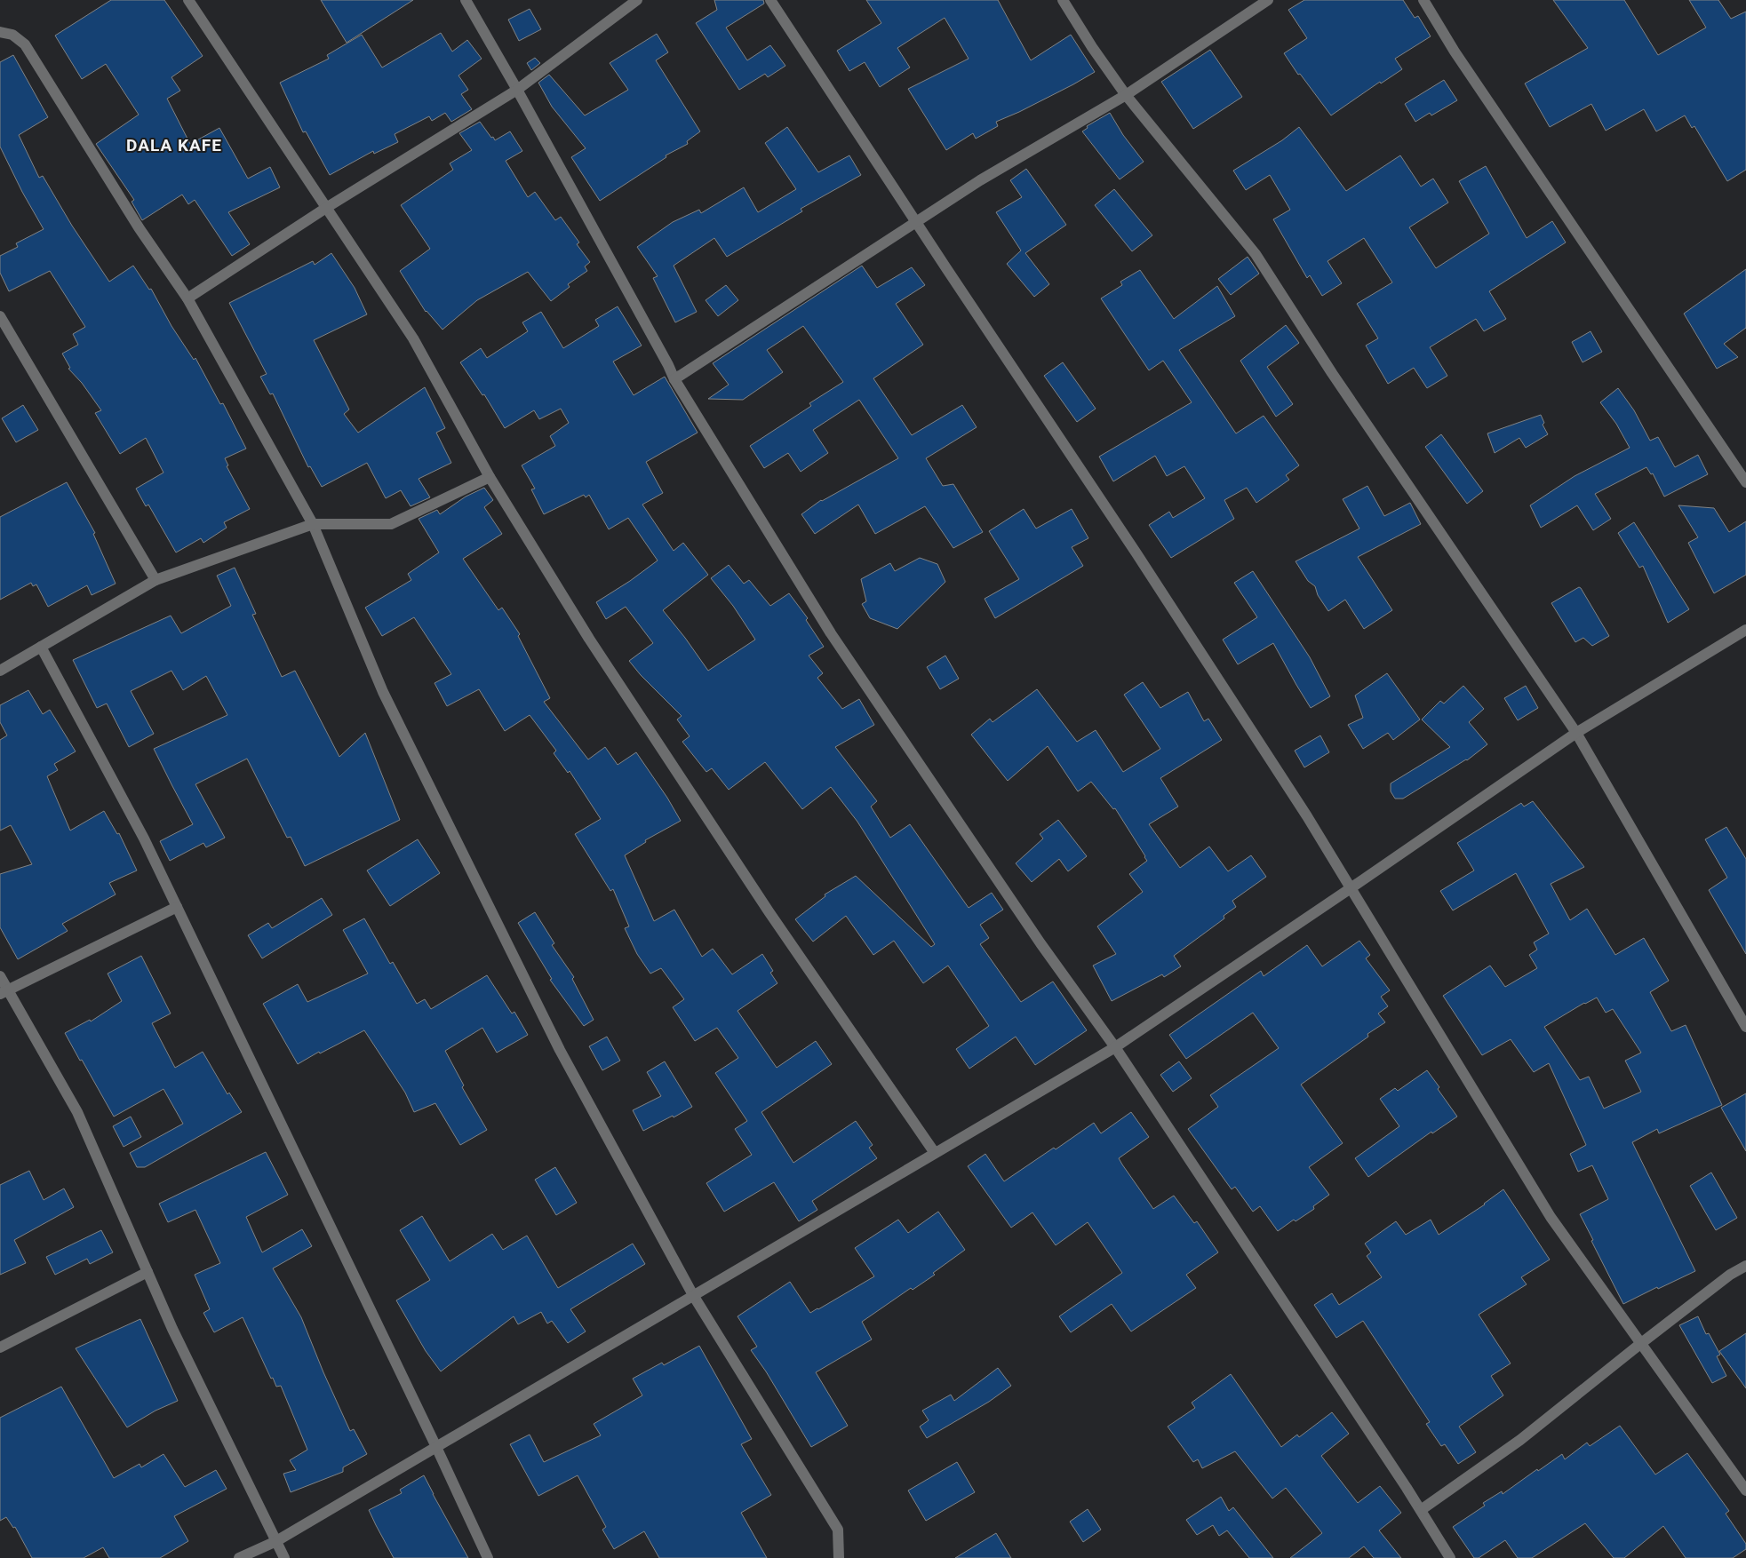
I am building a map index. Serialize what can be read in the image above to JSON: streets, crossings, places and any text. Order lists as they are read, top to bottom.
{
  "districts": ["DALA KAFE"]
}
